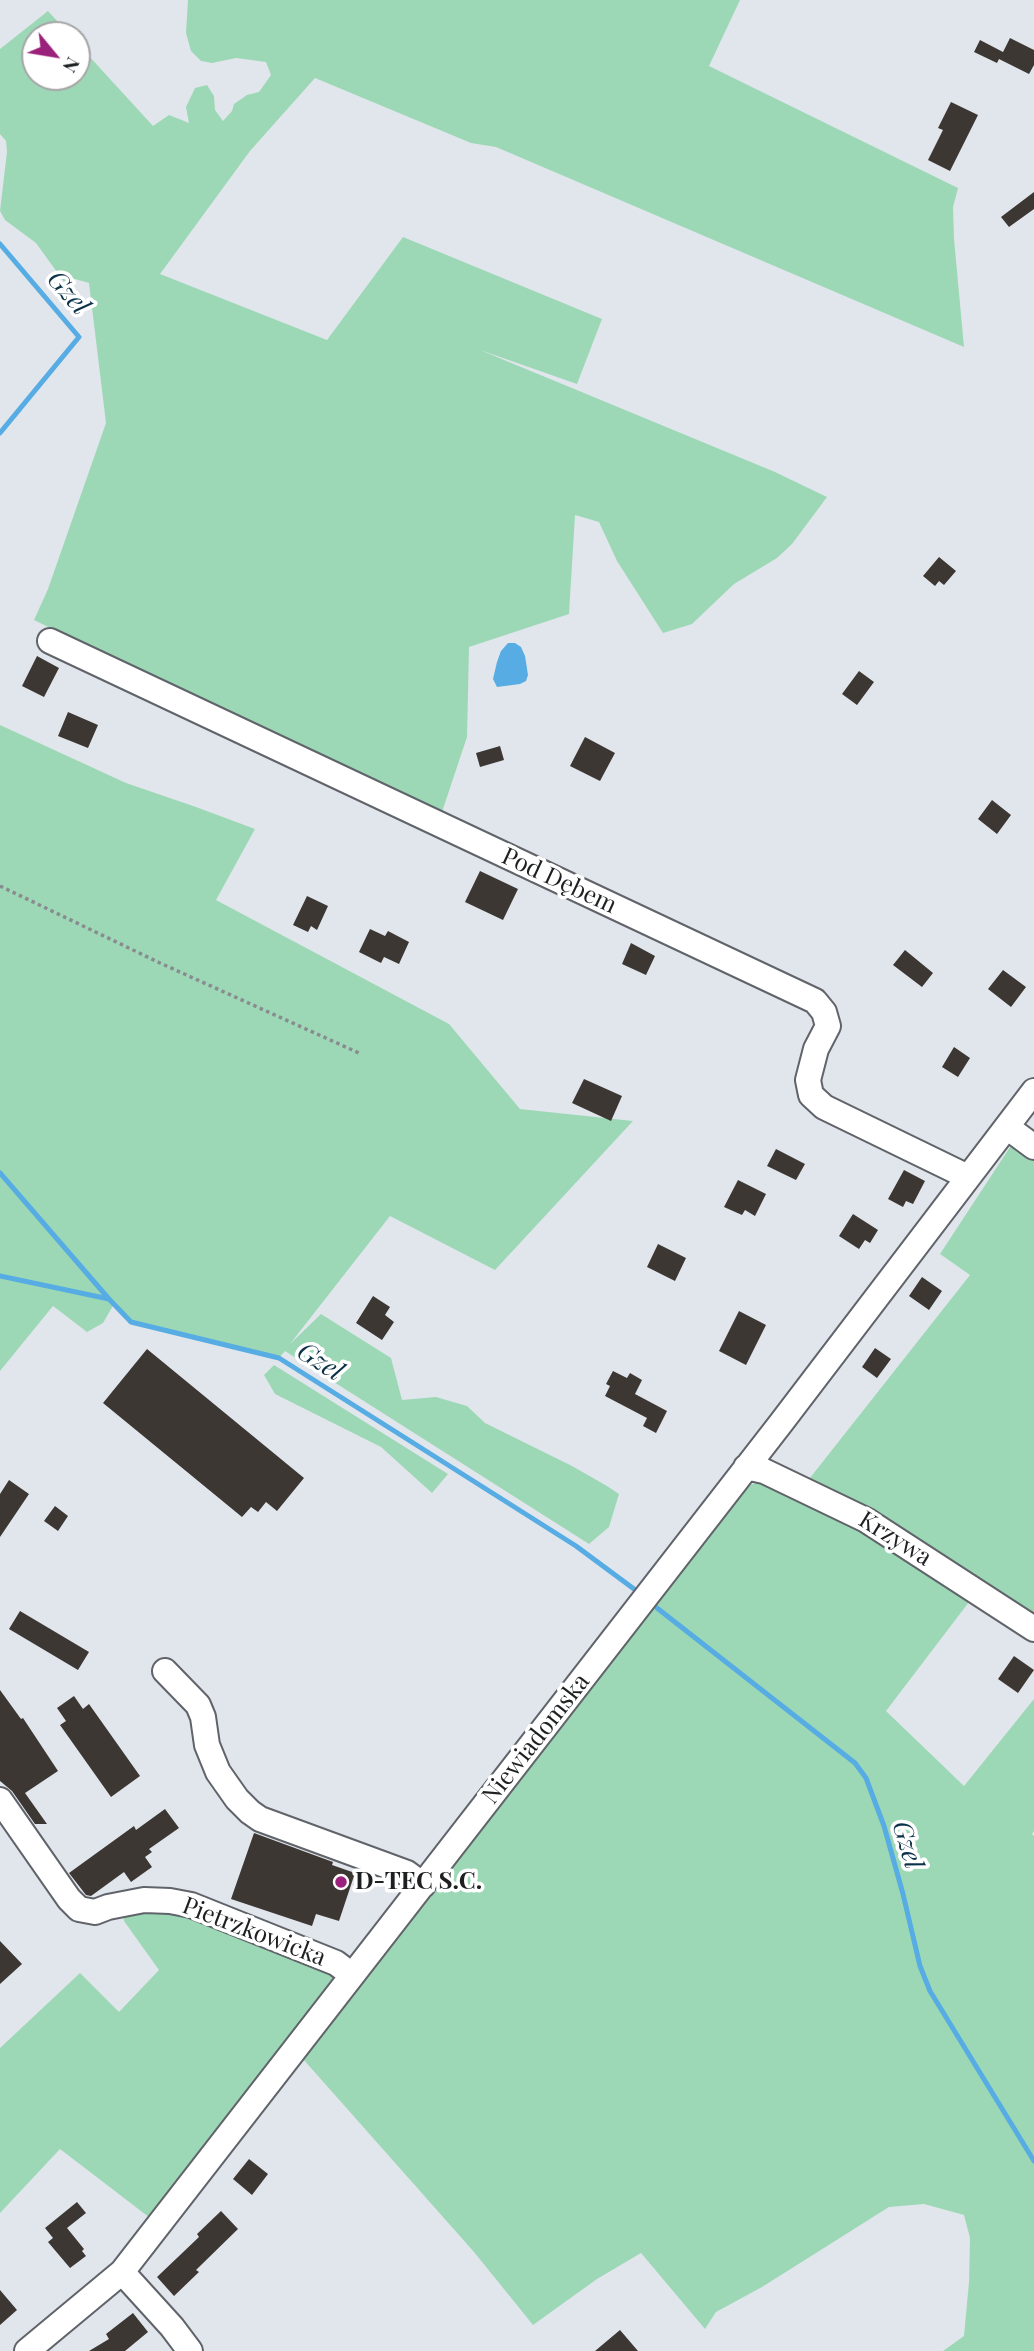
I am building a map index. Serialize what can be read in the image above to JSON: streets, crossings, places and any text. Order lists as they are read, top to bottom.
{
  "streets": {
    "street": [
      "Pod Dębem",
      "Krzywa",
      "Niewiadomska",
      "Pietrzkowicka"
    ]
  },
  "crossings": [
    ["Pod Dębem", "Niewiadomska"],
    ["Krzywa", "Niewiadomska"],
    ["Niewiadomska", "Pietrzkowicka"]
  ],
  "water": ["Gzel"],
  "places": ["D-TEC S.C."],
  "north": "bottom right"
}
